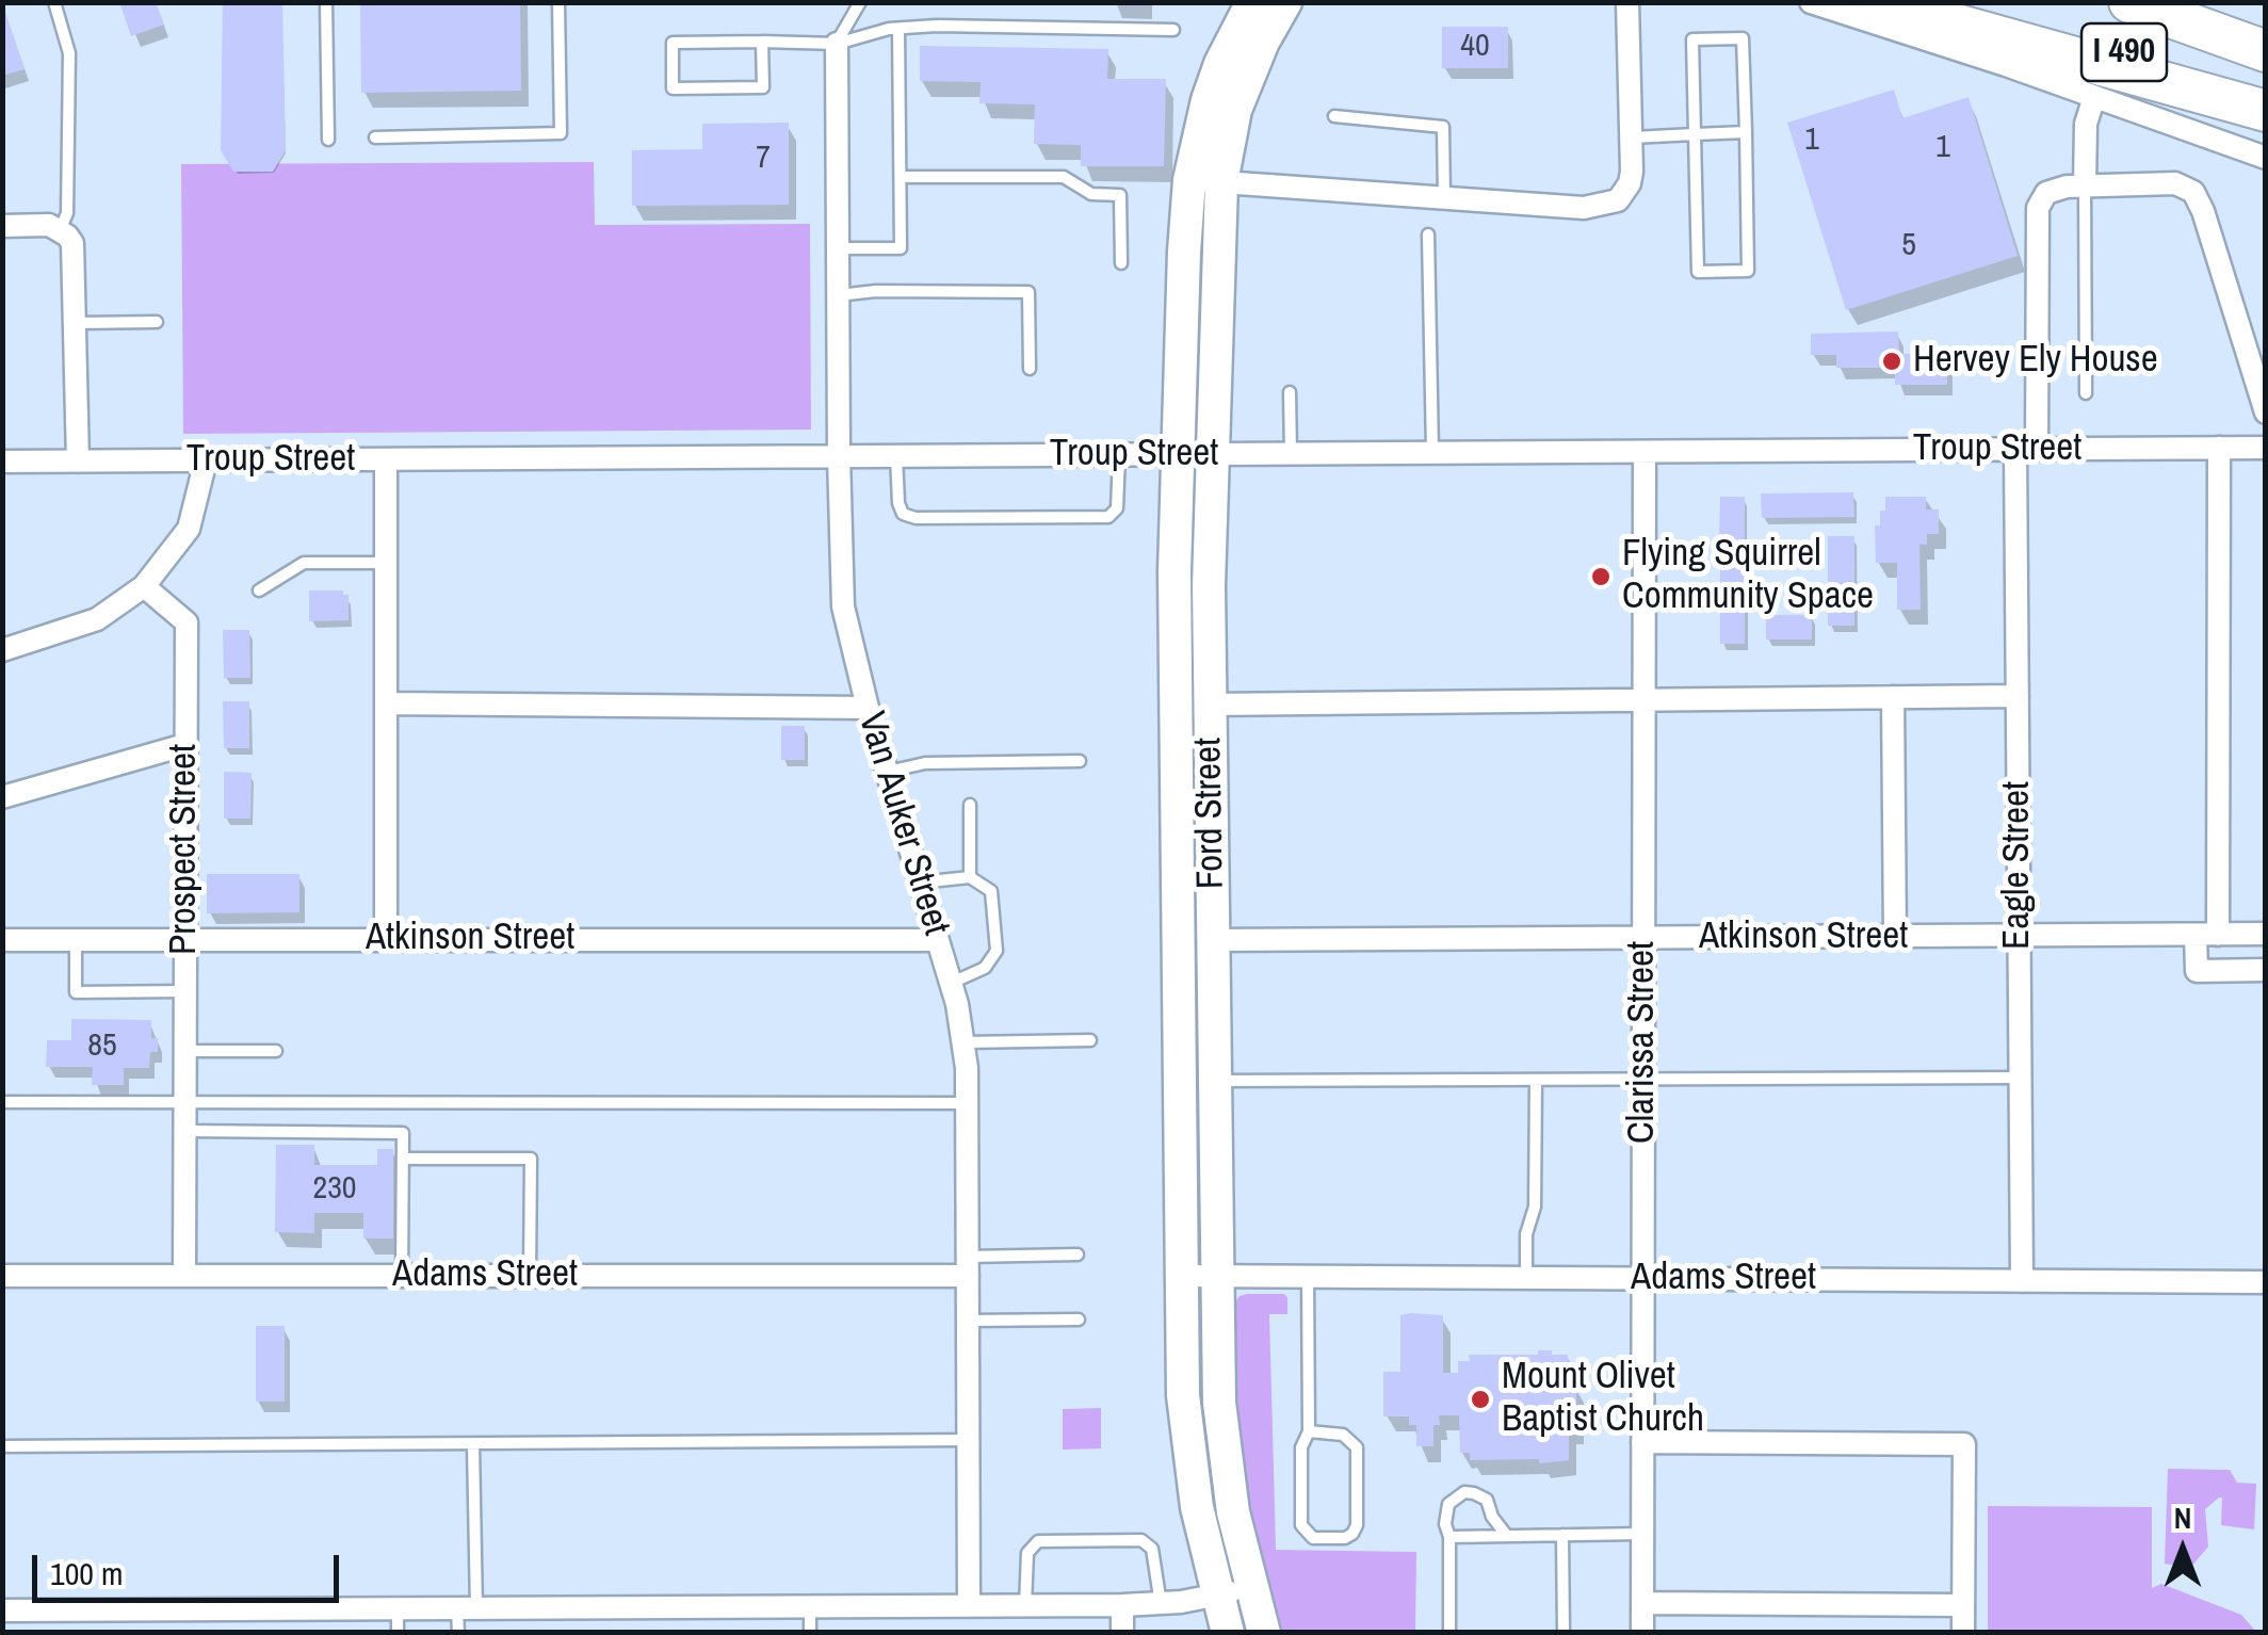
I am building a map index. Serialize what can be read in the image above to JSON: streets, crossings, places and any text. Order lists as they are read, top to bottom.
{
  "streets": {
    "highway": ["I 490"],
    "main road": ["Ford Street"],
    "street": [
      "Troup Street",
      "Van Auker Street",
      "Prospect Street",
      "Eagle Street",
      "Atkinson Street",
      "Clarissa Street",
      "Adams Street"
    ]
  },
  "crossings": [
    ["Troup Street", "Ford Street"],
    ["Troup Street", "Van Auker Street"],
    ["Troup Street", "Eagle Street"],
    ["Troup Street", "Clarissa Street"],
    ["Ford Street", "Atkinson Street"],
    ["Ford Street", "Adams Street"],
    ["Van Auker Street", "Atkinson Street"],
    ["Van Auker Street", "Adams Street"],
    ["Prospect Street", "Atkinson Street"],
    ["Prospect Street", "Adams Street"],
    ["Eagle Street", "Atkinson Street"],
    ["Eagle Street", "Adams Street"],
    ["Atkinson Street", "Clarissa Street"],
    ["Clarissa Street", "Adams Street"]
  ],
  "places": ["Hervey Ely House", "Flying Squirrel Community Space", "Mount Olivet Baptist Church"],
  "house_numbers": [
    "40",
    "1",
    "1",
    "7",
    "5",
    "85",
    "230"
  ],
  "scale_bar": "100 m",
  "north": "top"
}
